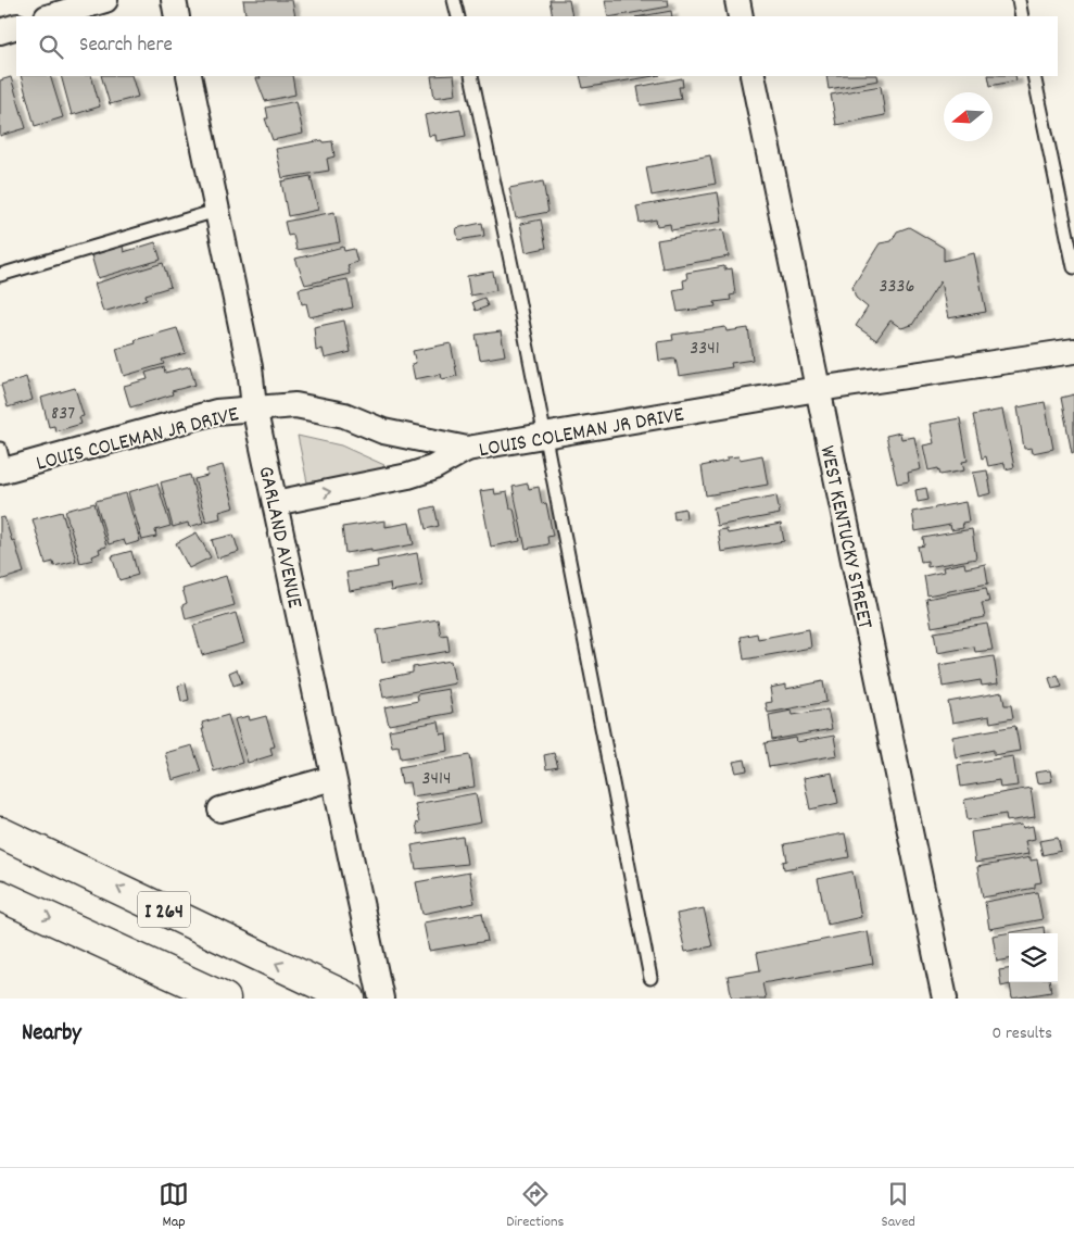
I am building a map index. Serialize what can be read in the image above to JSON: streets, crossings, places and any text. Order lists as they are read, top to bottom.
{
  "streets": {
    "highway": ["I 264"],
    "street": ["LOUIS COLEMAN JR DRIVE", "GARLAND AVENUE", "WEST KENTUCKY STREET"]
  },
  "crossings": [
    ["LOUIS COLEMAN JR DRIVE", "GARLAND AVENUE"],
    ["LOUIS COLEMAN JR DRIVE", "WEST KENTUCKY STREET"]
  ],
  "house_numbers": [
    "3336",
    "3341",
    "837",
    "3414"
  ],
  "north": "left",
  "page": {
    "search": "Search here",
    "heading": ["Nearby", "0 results"],
    "nav": ["Map", "Directions", "Saved"]
  }
}
